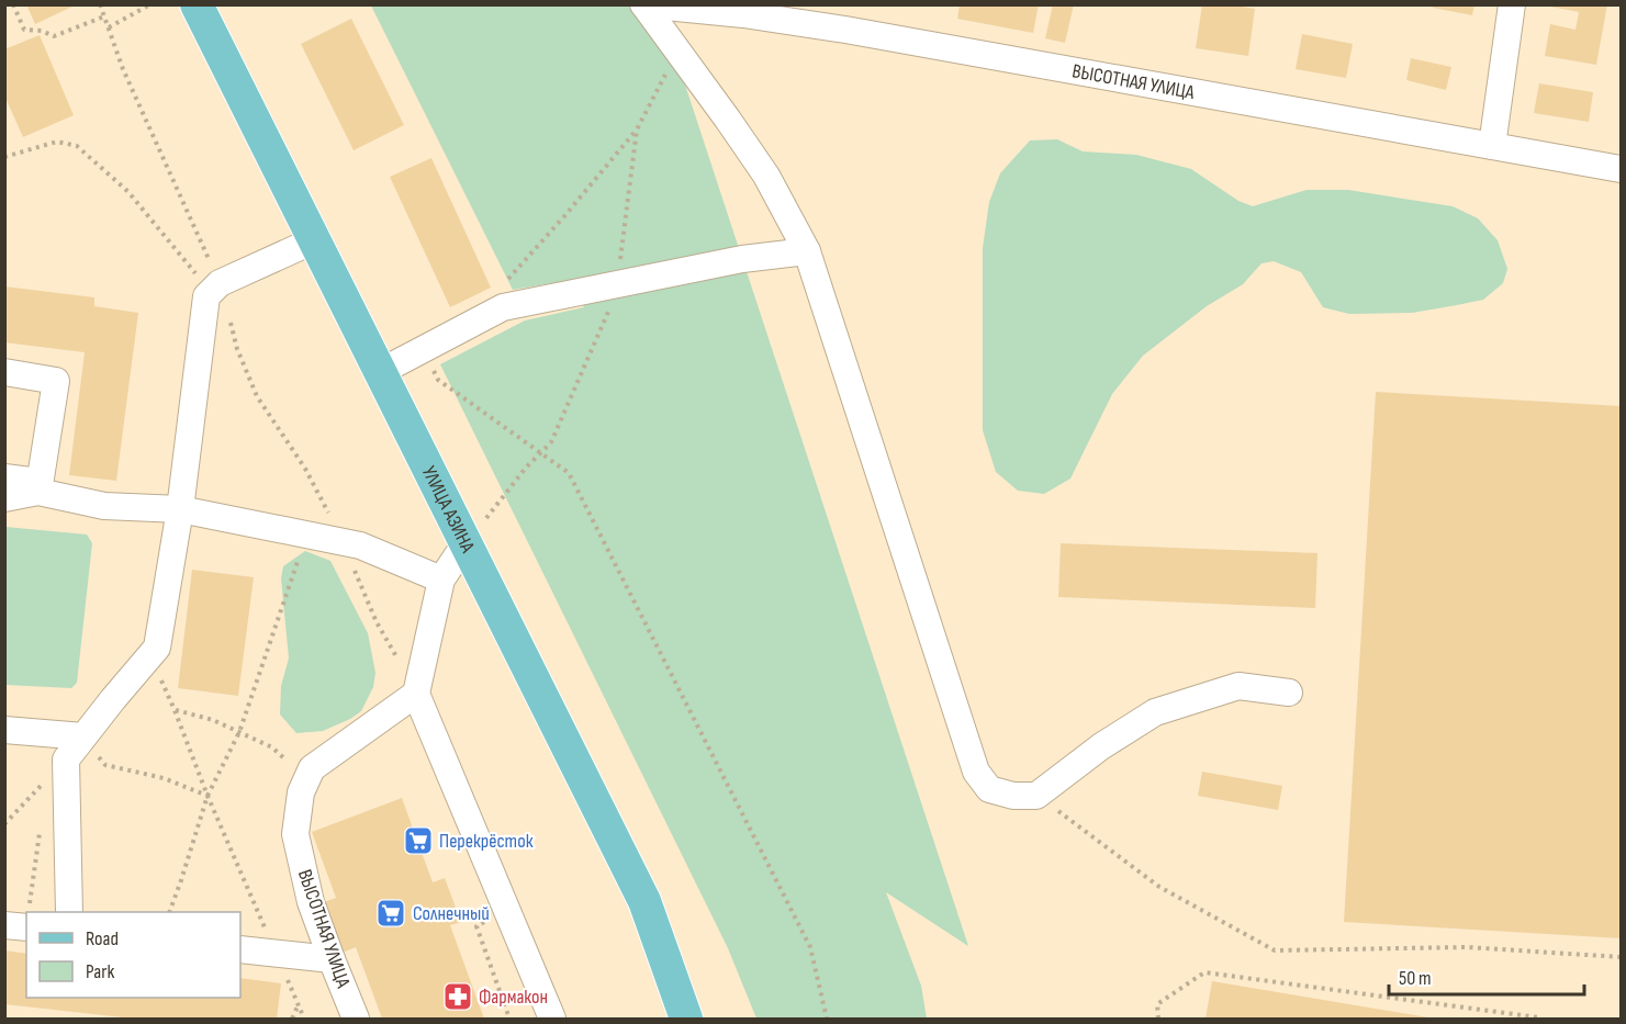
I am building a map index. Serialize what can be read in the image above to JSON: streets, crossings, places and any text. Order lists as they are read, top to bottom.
{
  "streets": {
    "main road": ["УЛИЦА АЗИНА"],
    "street": ["ВЫСОТНАЯ УЛИЦА"]
  },
  "places": {
    "supermarket": ["Перекрёсток", "Солнечный"],
    "pharmacy": ["Фармакон"]
  },
  "legend": ["Road", "Park"],
  "scale_bar": "50 m"
}
